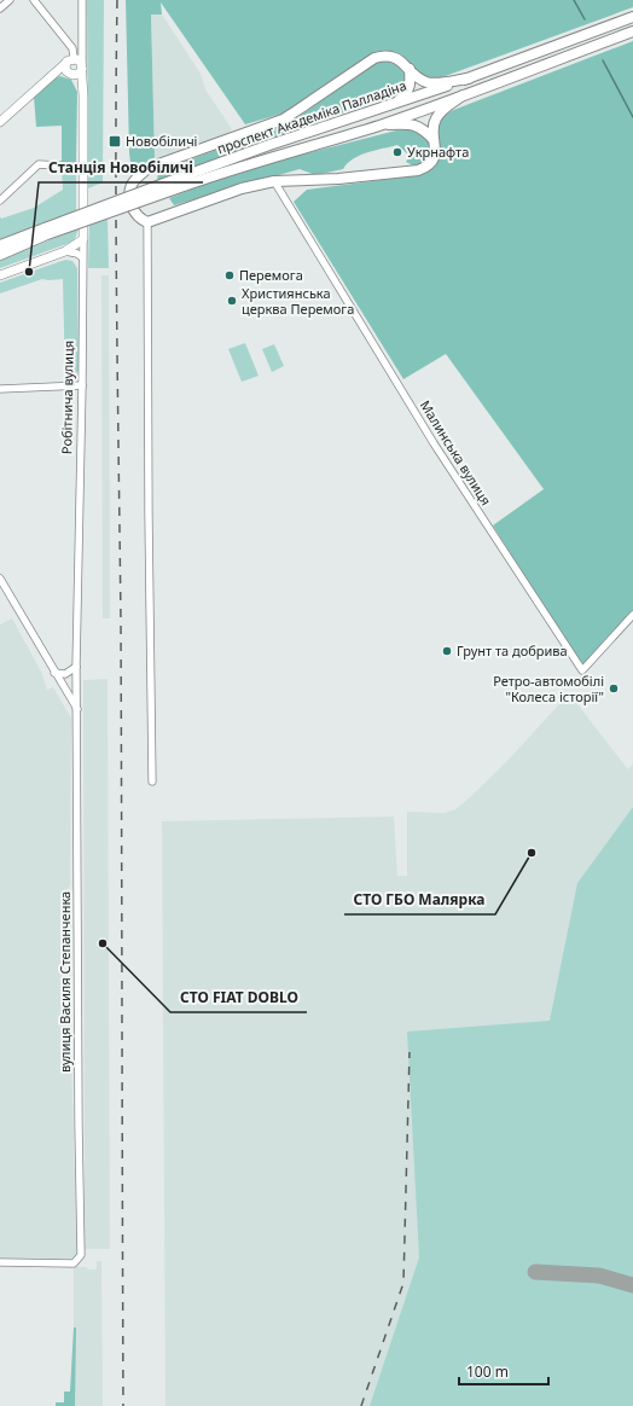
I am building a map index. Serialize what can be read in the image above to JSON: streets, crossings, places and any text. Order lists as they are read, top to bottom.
{
  "streets": {
    "highway": ["проспект Академіка Палладіна"],
    "main road": ["Робітнича вулиця"],
    "street": ["Малинська вулиця", "вулиця Василя Степанченка"]
  },
  "crossings": [
    ["Робітнича вулиця", "вулиця Василя Степанченка"]
  ],
  "places": {
    "transit": ["Новобіличі"],
    "other": [
      "Укрнафта",
      "Станція Новобіличі",
      "Перемога",
      "Християнська церква Перемога",
      "Грунт та добрива",
      "Ретро-автомобілі \"Колеса історії\"",
      "СТО ГБО Малярка",
      "СТО FIAT DOBLO"
    ]
  },
  "scale_bar": "100 m"
}
